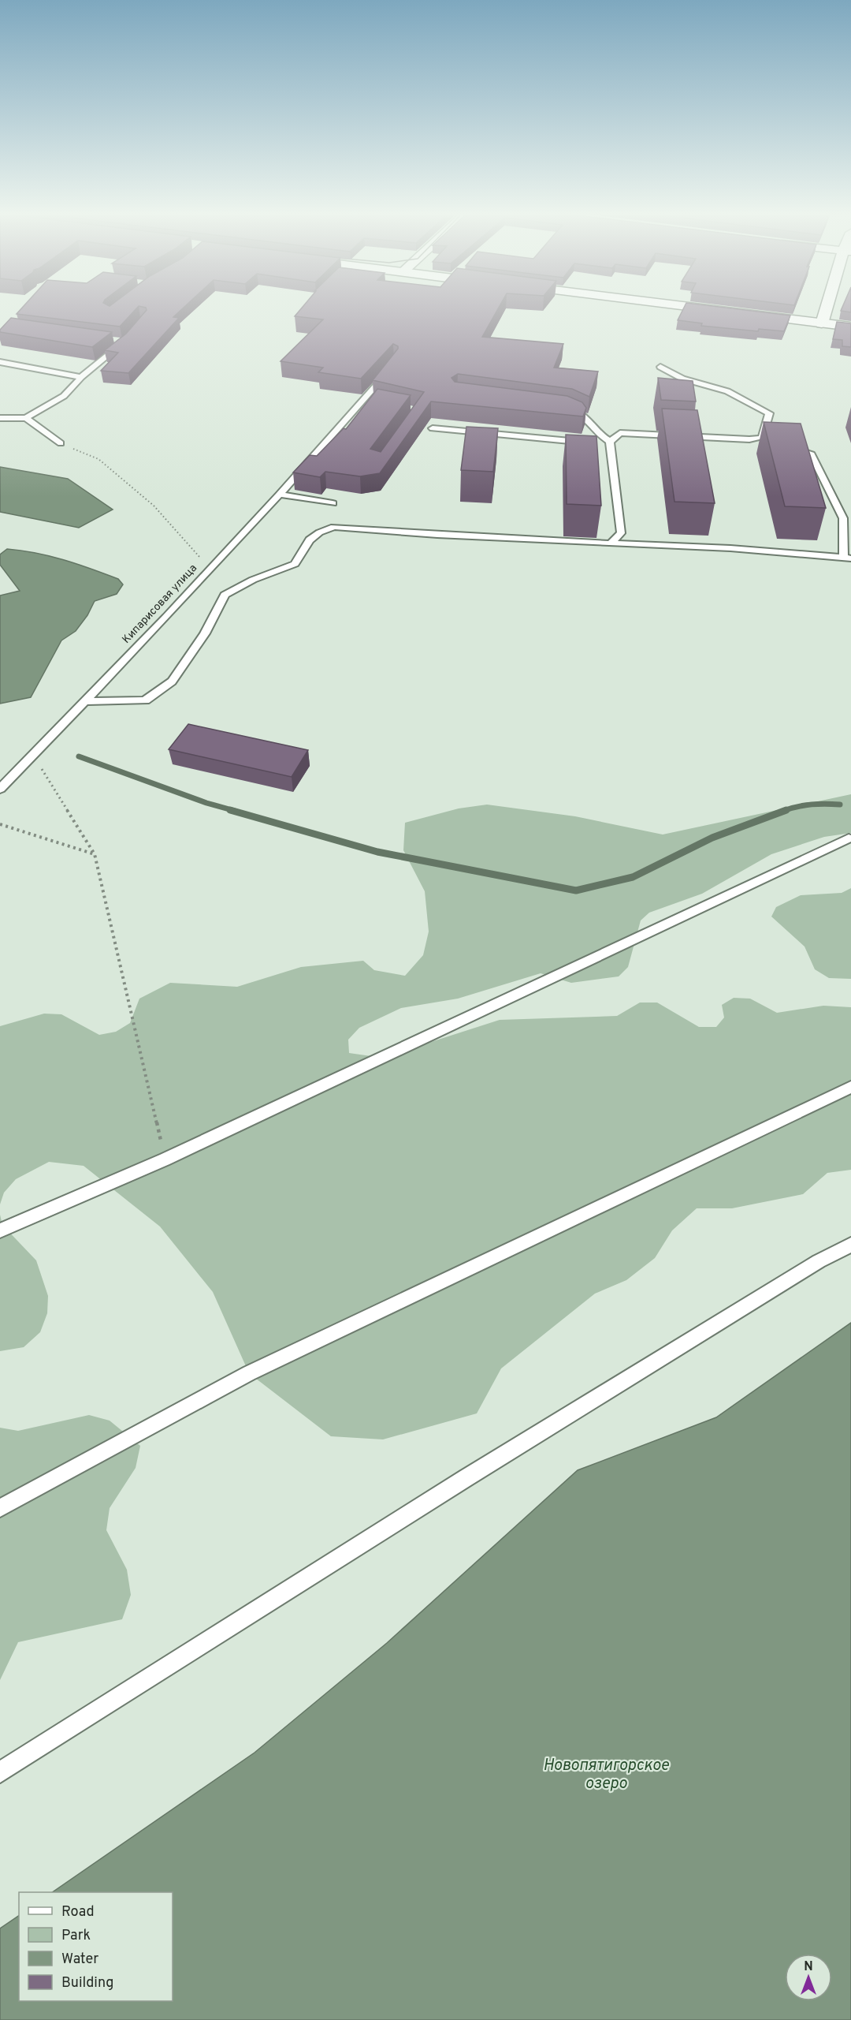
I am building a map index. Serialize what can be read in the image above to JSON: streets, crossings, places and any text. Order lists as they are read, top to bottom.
{
  "streets": {
    "lane": ["Кипарисовая улица"]
  },
  "water": ["Новопятигорское озеро"],
  "legend": [
    "Road",
    "Park",
    "Water",
    "Building"
  ],
  "north": "top"
}
